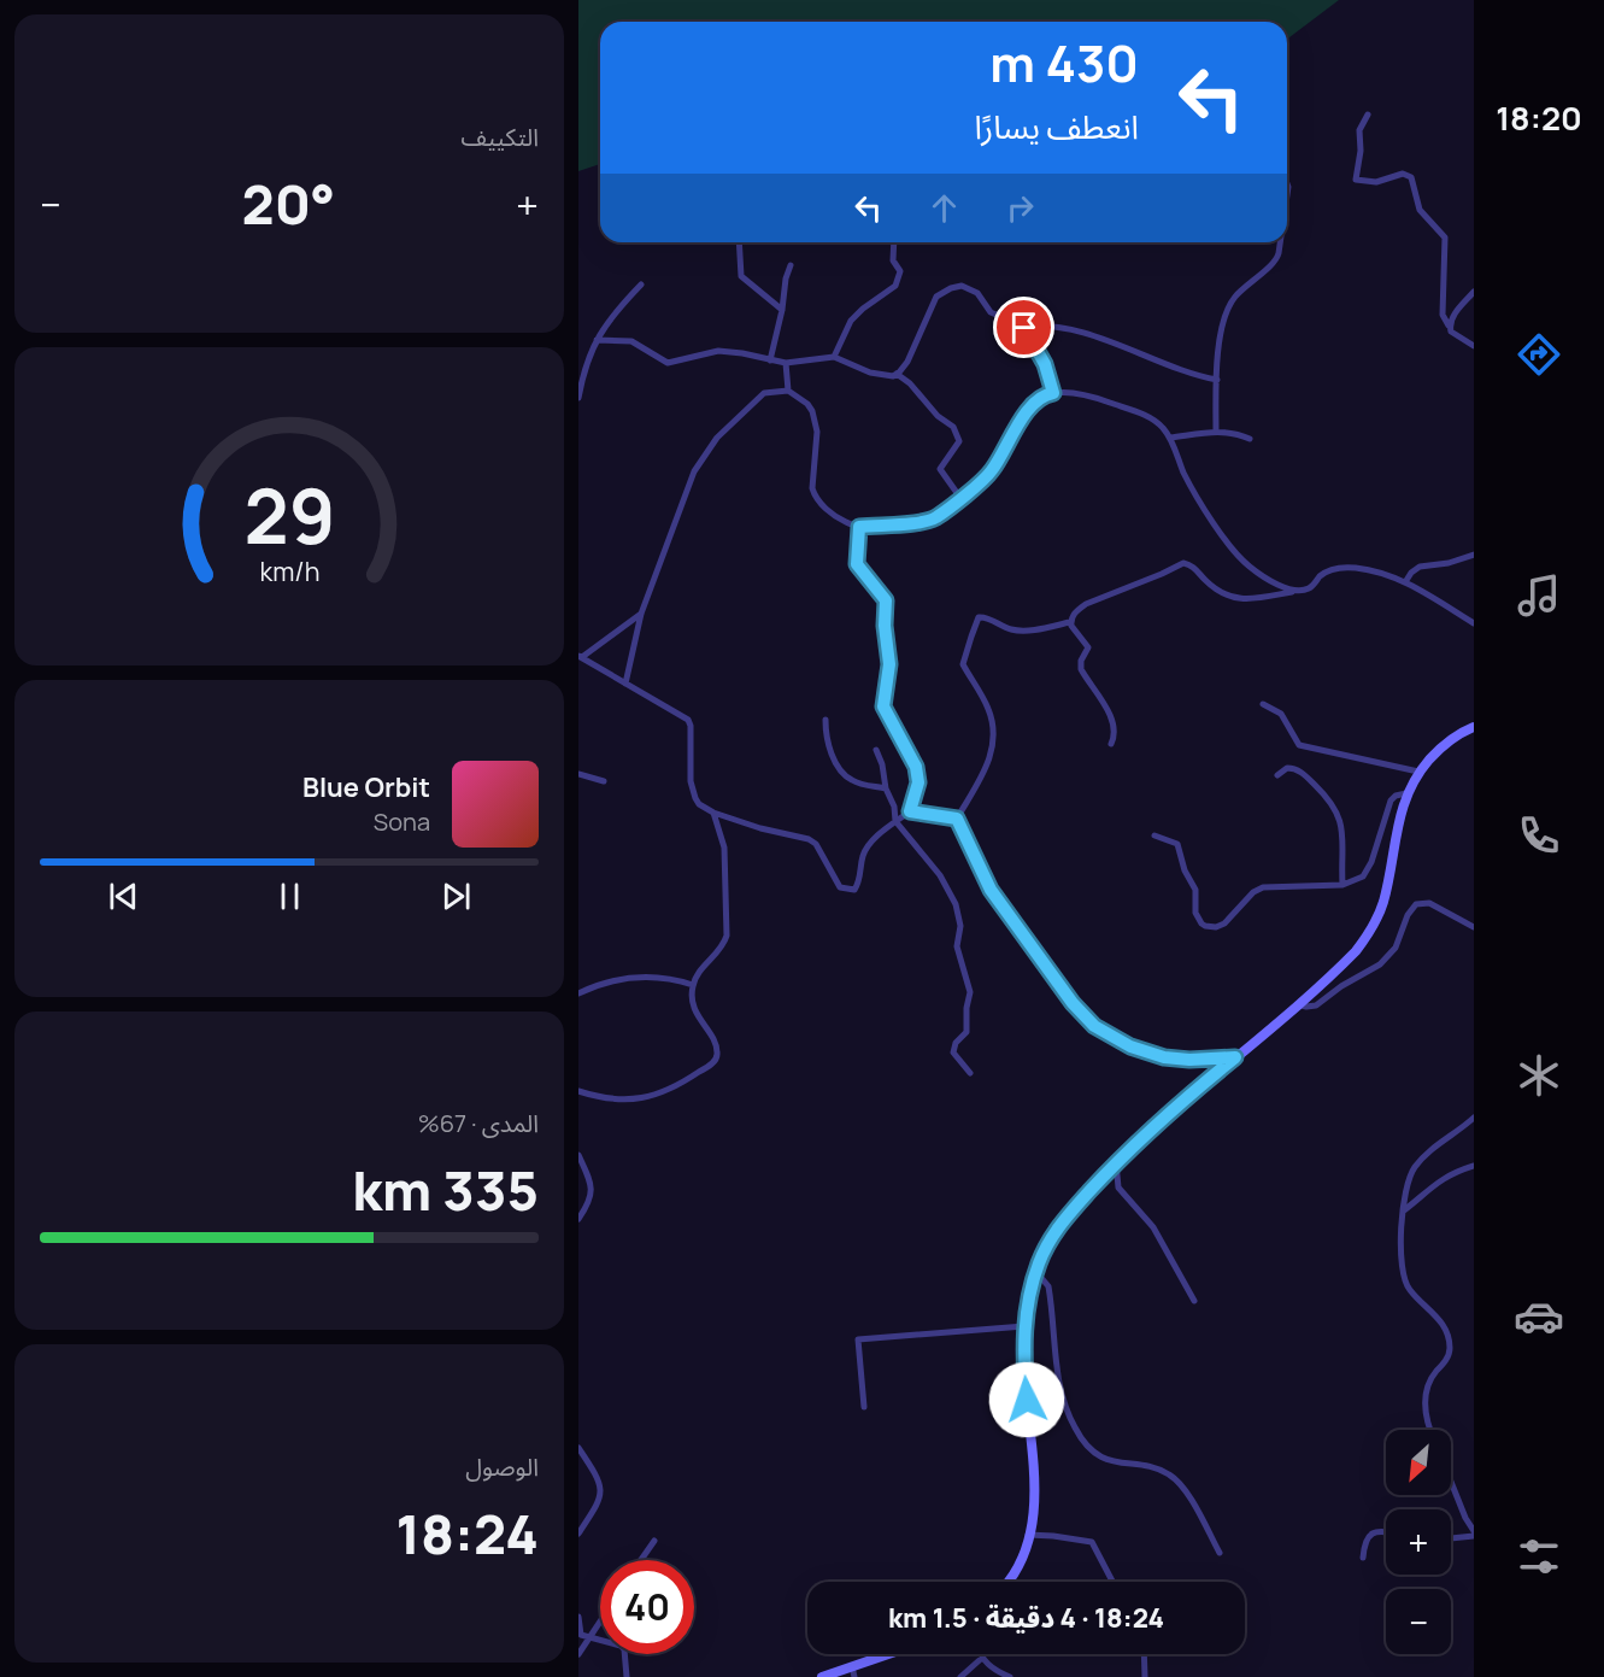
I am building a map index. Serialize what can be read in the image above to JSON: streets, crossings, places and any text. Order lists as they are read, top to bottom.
{
  "north": "bottom left",
  "page": {
    "tabs": "18:20",
    "tile": [
      "التكييف",
      ["المدى · 67%", "335 km"],
      ["الوصول", "18:24"]
    ],
    "turn": ["430 m", "انعطف يسارًا"],
    "heat": ["−", "20°", "+"],
    "song": ["Blue Orbit", "Sona"],
    "map_buttons": ["+", "−"],
    "limit": "40",
    "trip": "18:24 · 4 دقيقة · 1.5 km",
    "gauge": ["29", "km/h"]
  }
}
